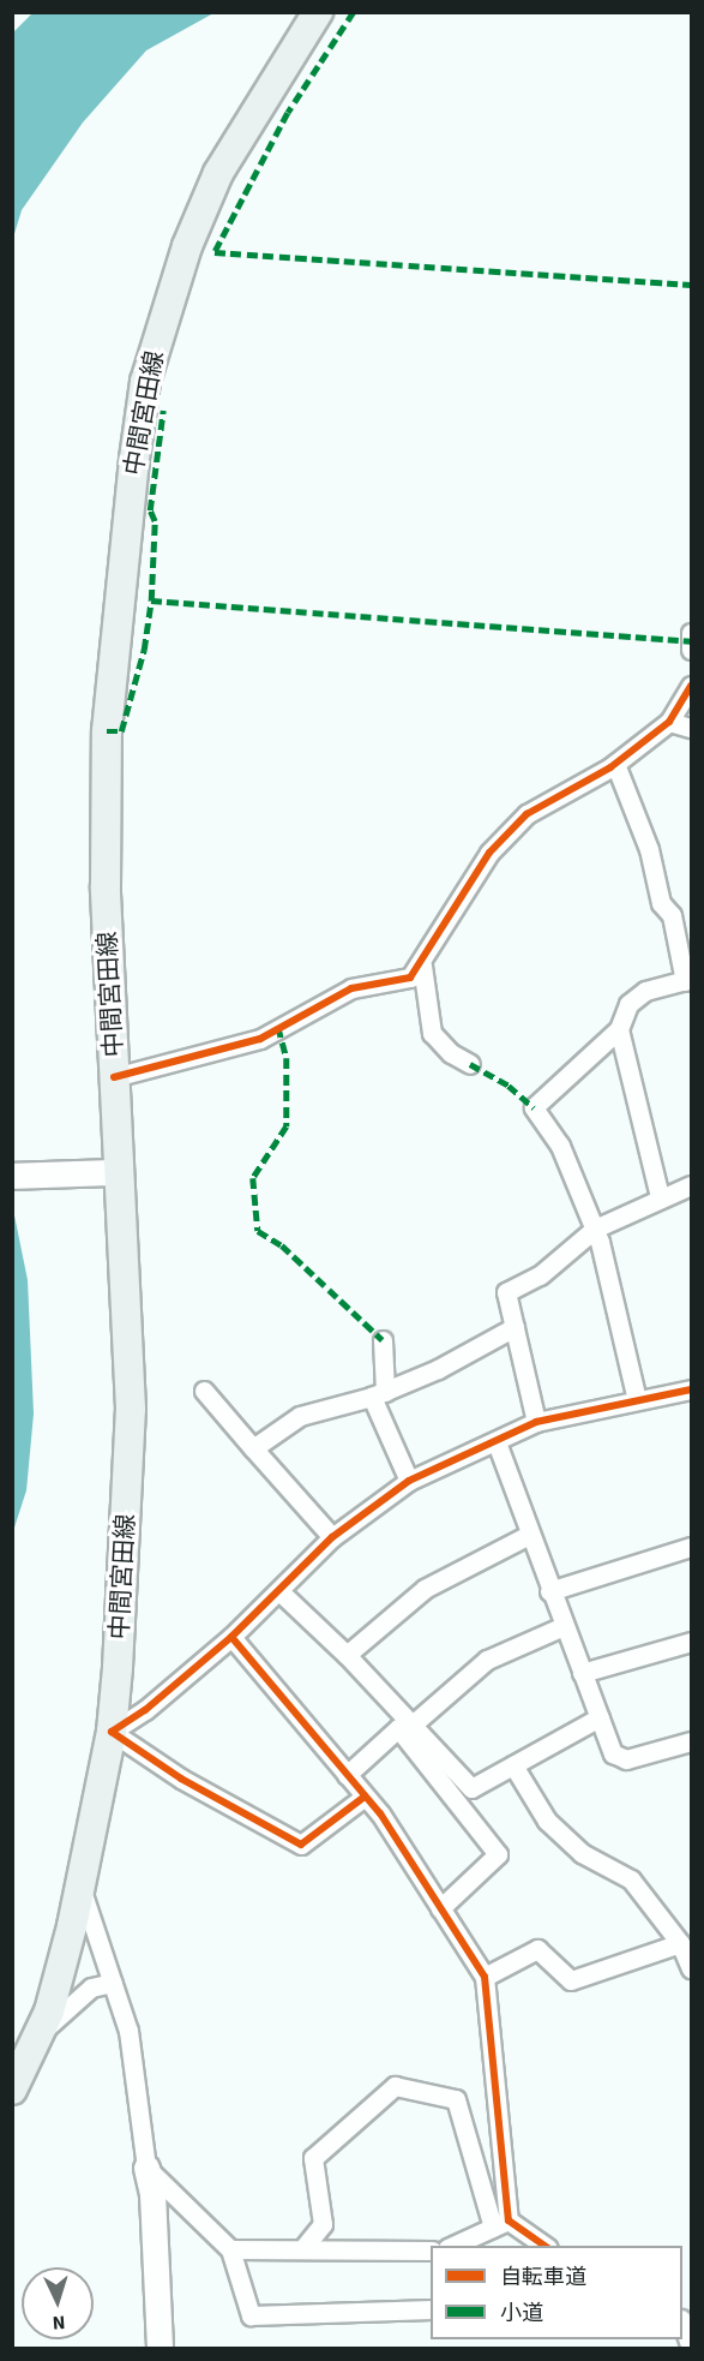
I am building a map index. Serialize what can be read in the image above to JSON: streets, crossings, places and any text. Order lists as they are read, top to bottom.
{
  "streets": {
    "main road": ["中間宮田線"]
  },
  "legend": ["自転車道", "小道"],
  "north": "bottom"
}
